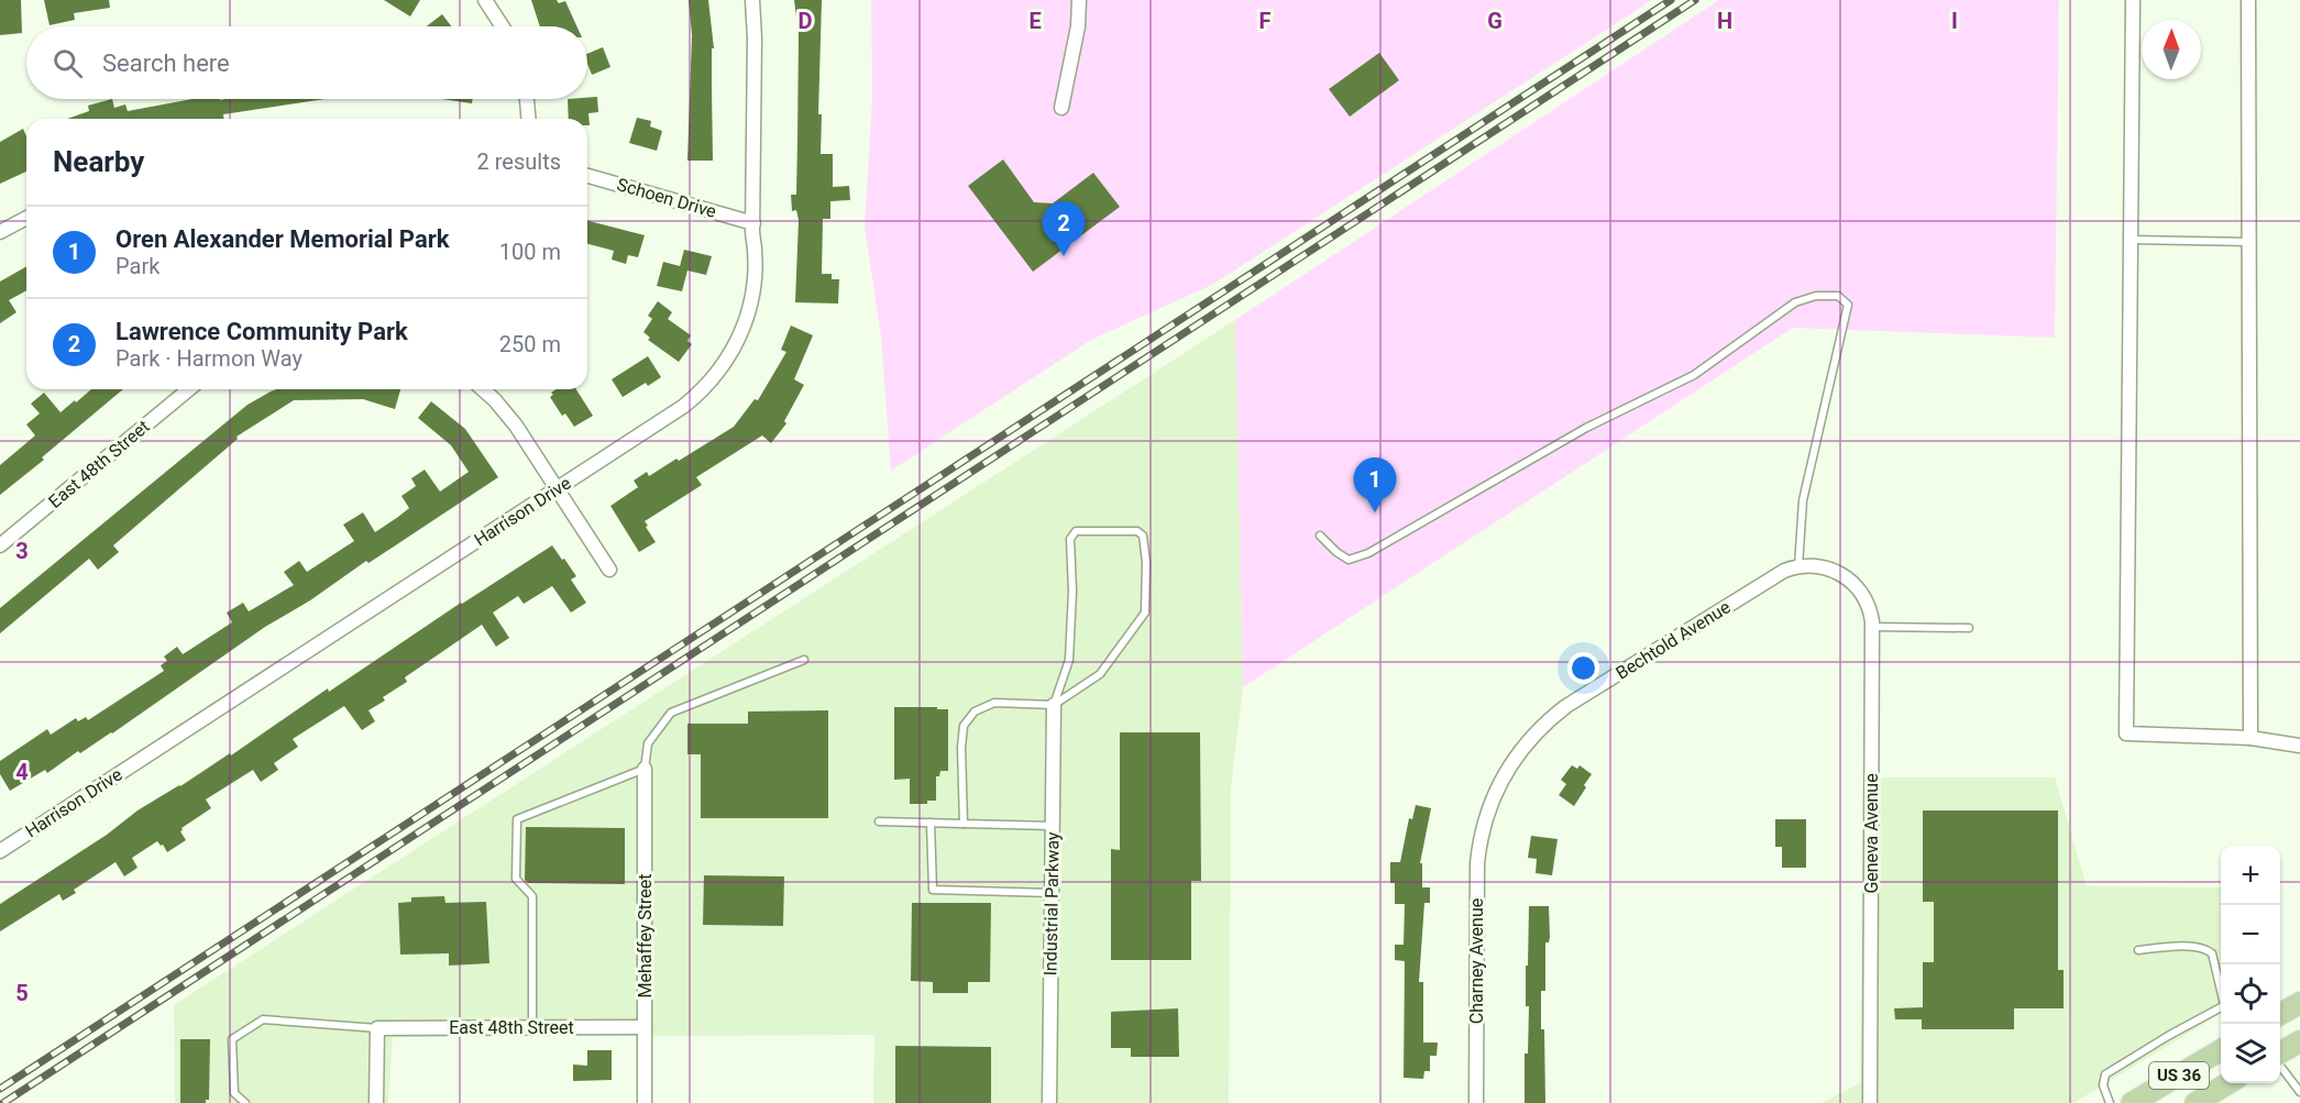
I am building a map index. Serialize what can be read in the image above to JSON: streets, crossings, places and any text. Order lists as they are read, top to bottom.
{
  "streets": {
    "main road": ["US 36"],
    "street": [
      "Schoen Drive",
      "East 48th Street",
      "Harrison Drive",
      "Bechtold Avenue",
      "Geneva Avenue",
      "Industrial Parkway",
      "Mehaffey Street",
      "Charney Avenue"
    ]
  },
  "crossings": [
    ["Schoen Drive", "Harrison Drive"],
    ["East 48th Street", "Mehaffey Street"],
    ["Bechtold Avenue", "Geneva Avenue"],
    ["Bechtold Avenue", "Charney Avenue"]
  ],
  "north": "top",
  "page": {
    "search": "Search here",
    "heading": ["Nearby", "2 results"],
    "pins": ["2", "1"],
    "list": [
      {
        "mark": "1",
        "name": "Oren Alexander Memorial Park",
        "note": "Park",
        "value": "100 m"
      },
      {
        "mark": "2",
        "name": "Lawrence Community Park",
        "note": "Park · Harmon Way",
        "value": "250 m"
      }
    ],
    "map_buttons": ["+", "−"]
  },
  "grid": {
    "columns": [
      "D",
      "E",
      "F",
      "G",
      "H",
      "I"
    ],
    "rows": ["3", "4", "5"]
  }
}
